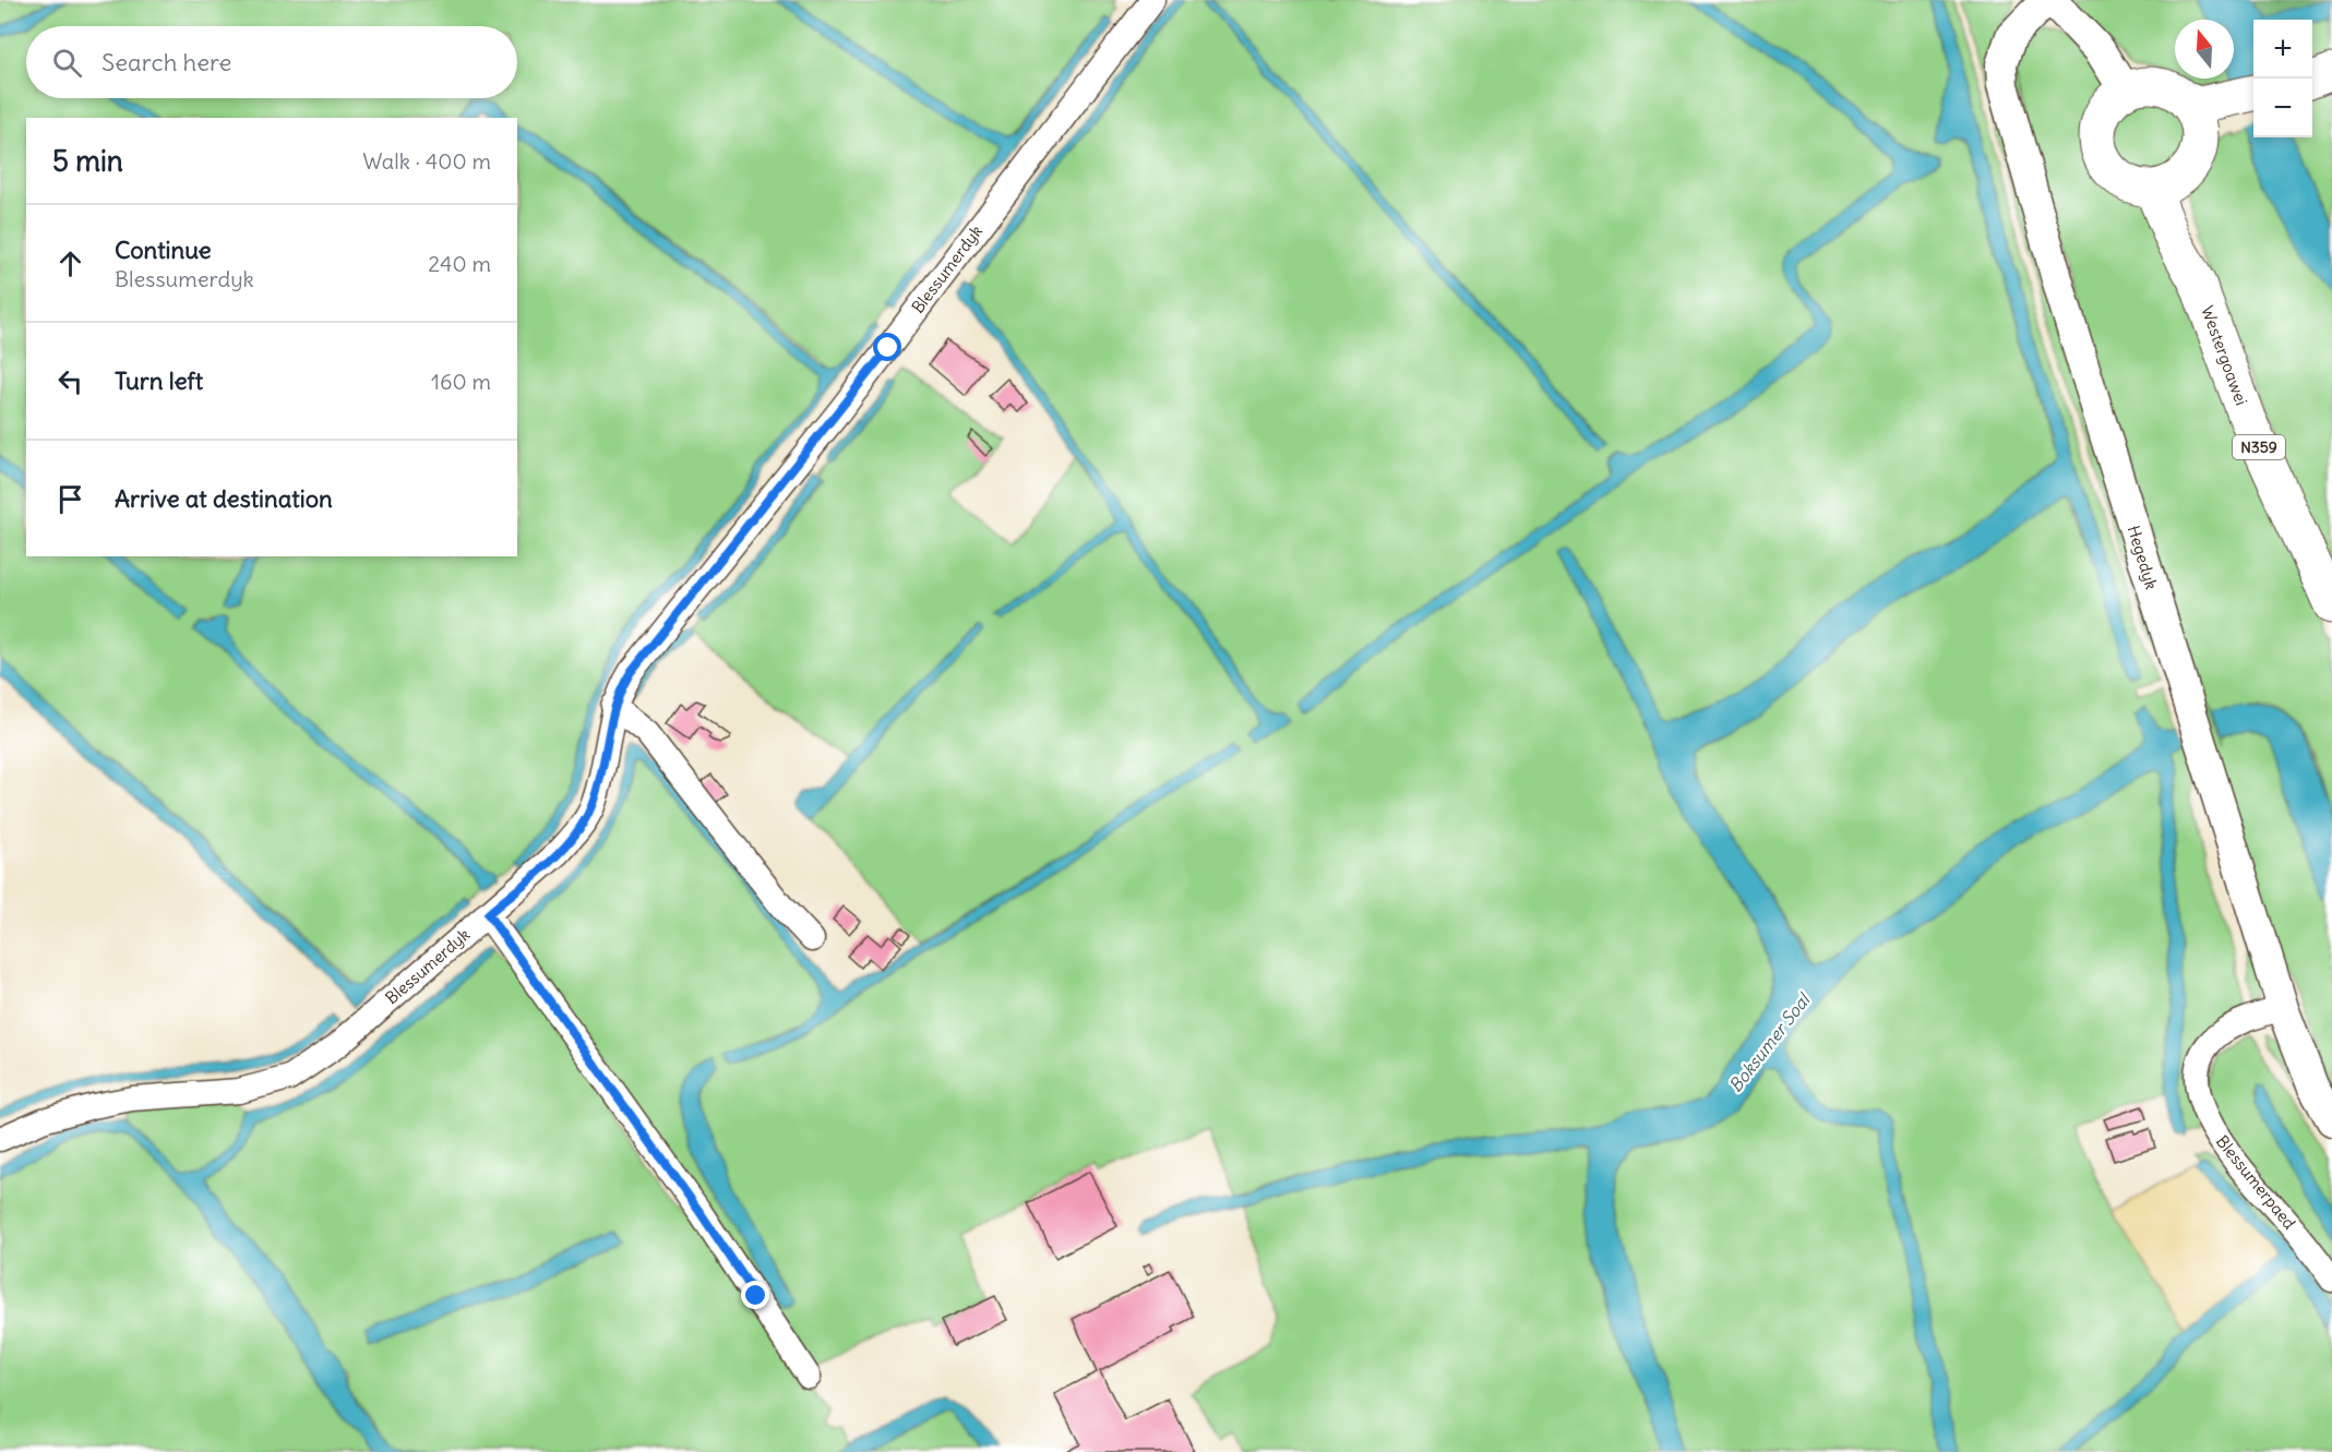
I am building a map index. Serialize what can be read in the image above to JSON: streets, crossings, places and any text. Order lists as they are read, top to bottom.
{
  "streets": {
    "highway": ["Westergoawei", "N359"],
    "main road": ["Hegedyk"],
    "street": ["Blessumerdyk", "Blessumerpaed"]
  },
  "crossings": [
    ["Hegedyk", "Blessumerpaed"]
  ],
  "water": ["Boksumer Soal"],
  "north": "top",
  "page": {
    "map_buttons": ["+", "−"],
    "search": "Search here",
    "heading": ["5 min", "Walk · 400 m"],
    "list": [
      ["Continue", "Blessumerdyk", "240 m"],
      ["Turn left", "160 m"],
      "Arrive at destination"
    ]
  }
}
